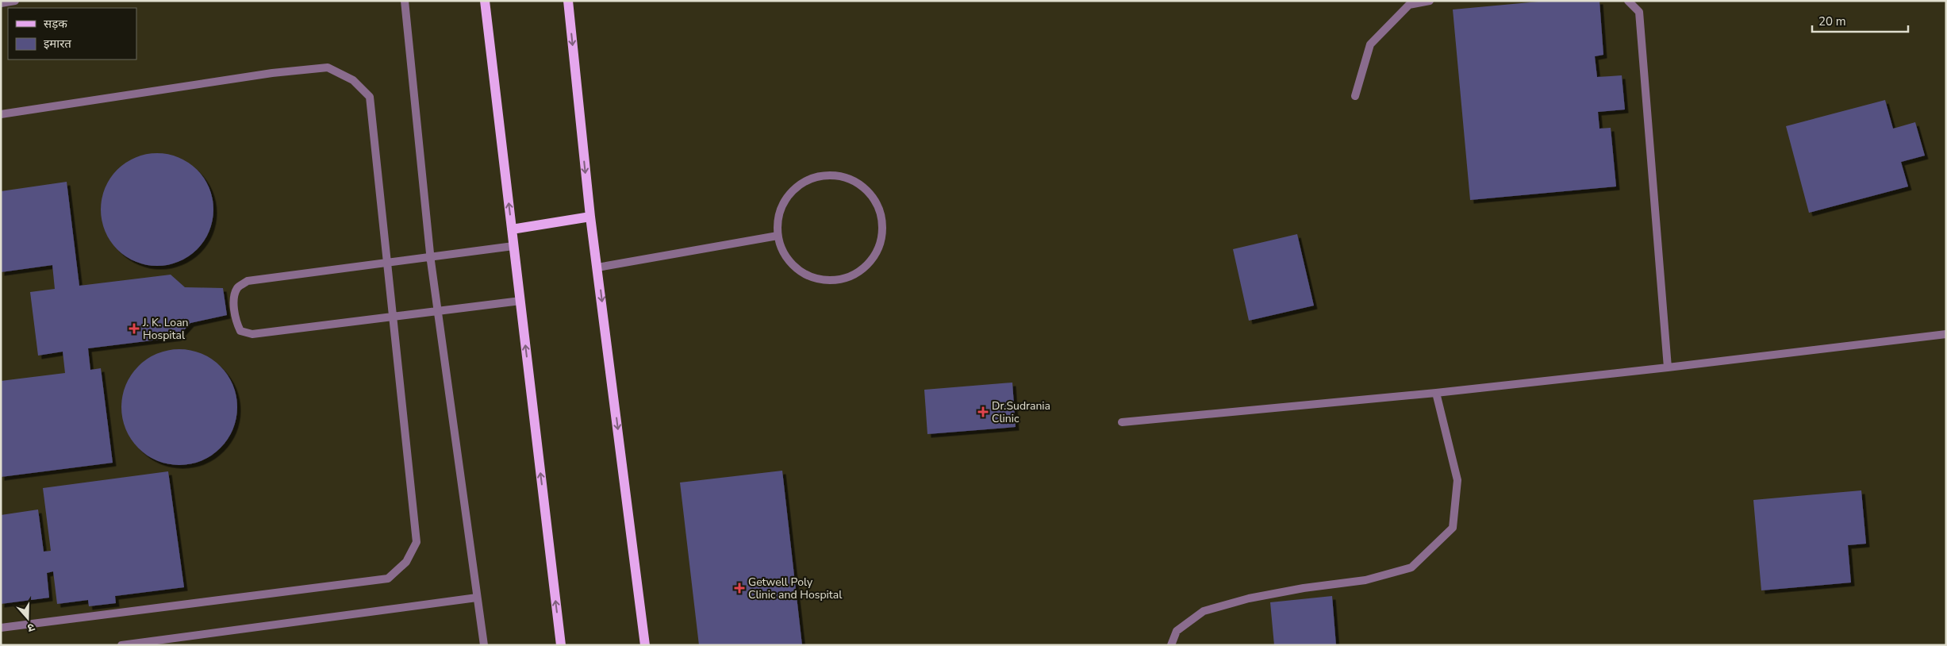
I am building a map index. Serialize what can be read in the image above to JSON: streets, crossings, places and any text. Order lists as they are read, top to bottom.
{
  "places": {
    "health": ["J. K. Loan Hospital", "Dr.Sudrania Clinic", "Getwell Poly Clinic and Hospital"]
  },
  "legend": ["सड़क", "इमारत"],
  "scale_bar": "20 m",
  "north": "bottom"
}
